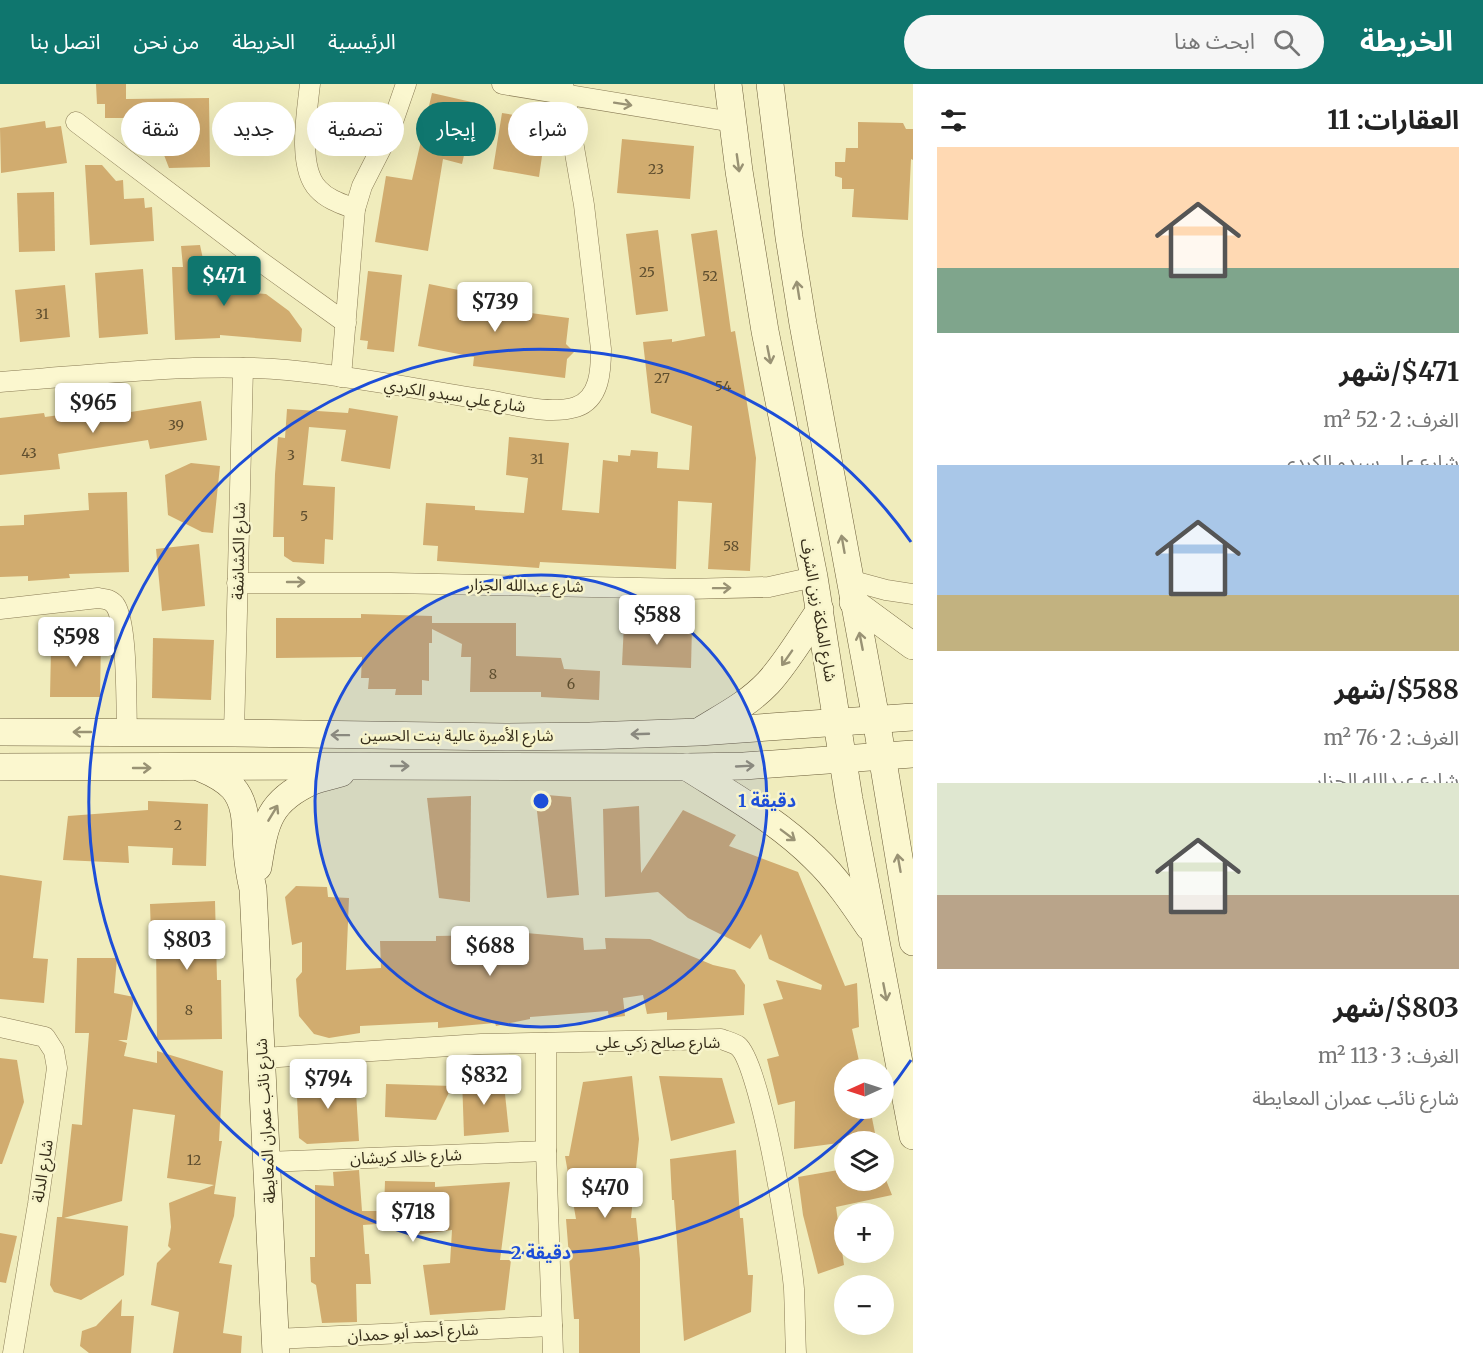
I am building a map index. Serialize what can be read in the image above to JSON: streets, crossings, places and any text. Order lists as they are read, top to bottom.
{
  "streets": {
    "main road": ["شارع الملكة زين الشرف", "شارع الأميرة عالية بنت الحسين", "شارع نائب عمران المعايطة"],
    "street": [
      "شارع علي سيدو الكردي",
      "شارع الكشاشفة",
      "شارع عبدالله الجزار",
      "شارع صالح زكي علي",
      "شارع خالد كريشان",
      "شارع الدلة",
      "شارع أحمد أبو حمدان"
    ]
  },
  "crossings": [
    ["شارع علي سيدو الكردي", "شارع الكشاشفة"],
    ["شارع الكشاشفة", "شارع عبدالله الجزار"],
    ["شارع الكشاشفة", "شارع الأميرة عالية بنت الحسين"],
    ["شارع عبدالله الجزار", "شارع الملكة زين الشرف"],
    ["شارع الملكة زين الشرف", "شارع الأميرة عالية بنت الحسين"],
    ["شارع الأميرة عالية بنت الحسين", "شارع نائب عمران المعايطة"],
    ["شارع صالح زكي علي", "شارع نائب عمران المعايطة"],
    ["شارع نائب عمران المعايطة", "شارع خالد كريشان"],
    ["شارع نائب عمران المعايطة", "شارع أحمد أبو حمدان"]
  ],
  "one_way": ["شارع عبدالله الجزار"],
  "house_numbers": [
    "23",
    "25",
    "52",
    "31",
    "27",
    "54",
    "39",
    "43",
    "3",
    "31",
    "5",
    "58",
    "8",
    "6",
    "2",
    "8",
    "12"
  ],
  "north": "left",
  "page": {
    "header": "الخريطة",
    "search": "ابحث هنا",
    "nav": [
      "الرئيسية",
      "الخريطة",
      "من نحن",
      "اتصل بنا"
    ],
    "heading": "العقارات: 11",
    "chip": [
      "شراء",
      "إيجار",
      "تصفية",
      "جديد",
      "شقة"
    ],
    "list": [
      {
        "name": "$471/شهر",
        "note": "الغرف: 2 · 52 m² · شارع علي سيدو الكردي"
      },
      {
        "name": "$588/شهر",
        "note": "الغرف: 2 · 76 m² · شارع عبدالله الجزار"
      },
      {
        "name": "$803/شهر",
        "note": "الغرف: 3 · 113 m² · شارع نائب عمران المعايطة"
      }
    ],
    "price": [
      "$471",
      "$739",
      "$965",
      "$588",
      "$598",
      "$803",
      "$688",
      "$832",
      "$794",
      "$470",
      "$718"
    ],
    "map_buttons": ["+", "−"]
  },
  "rings": ["1 دقيقة", "2 دقيقة"]
}
